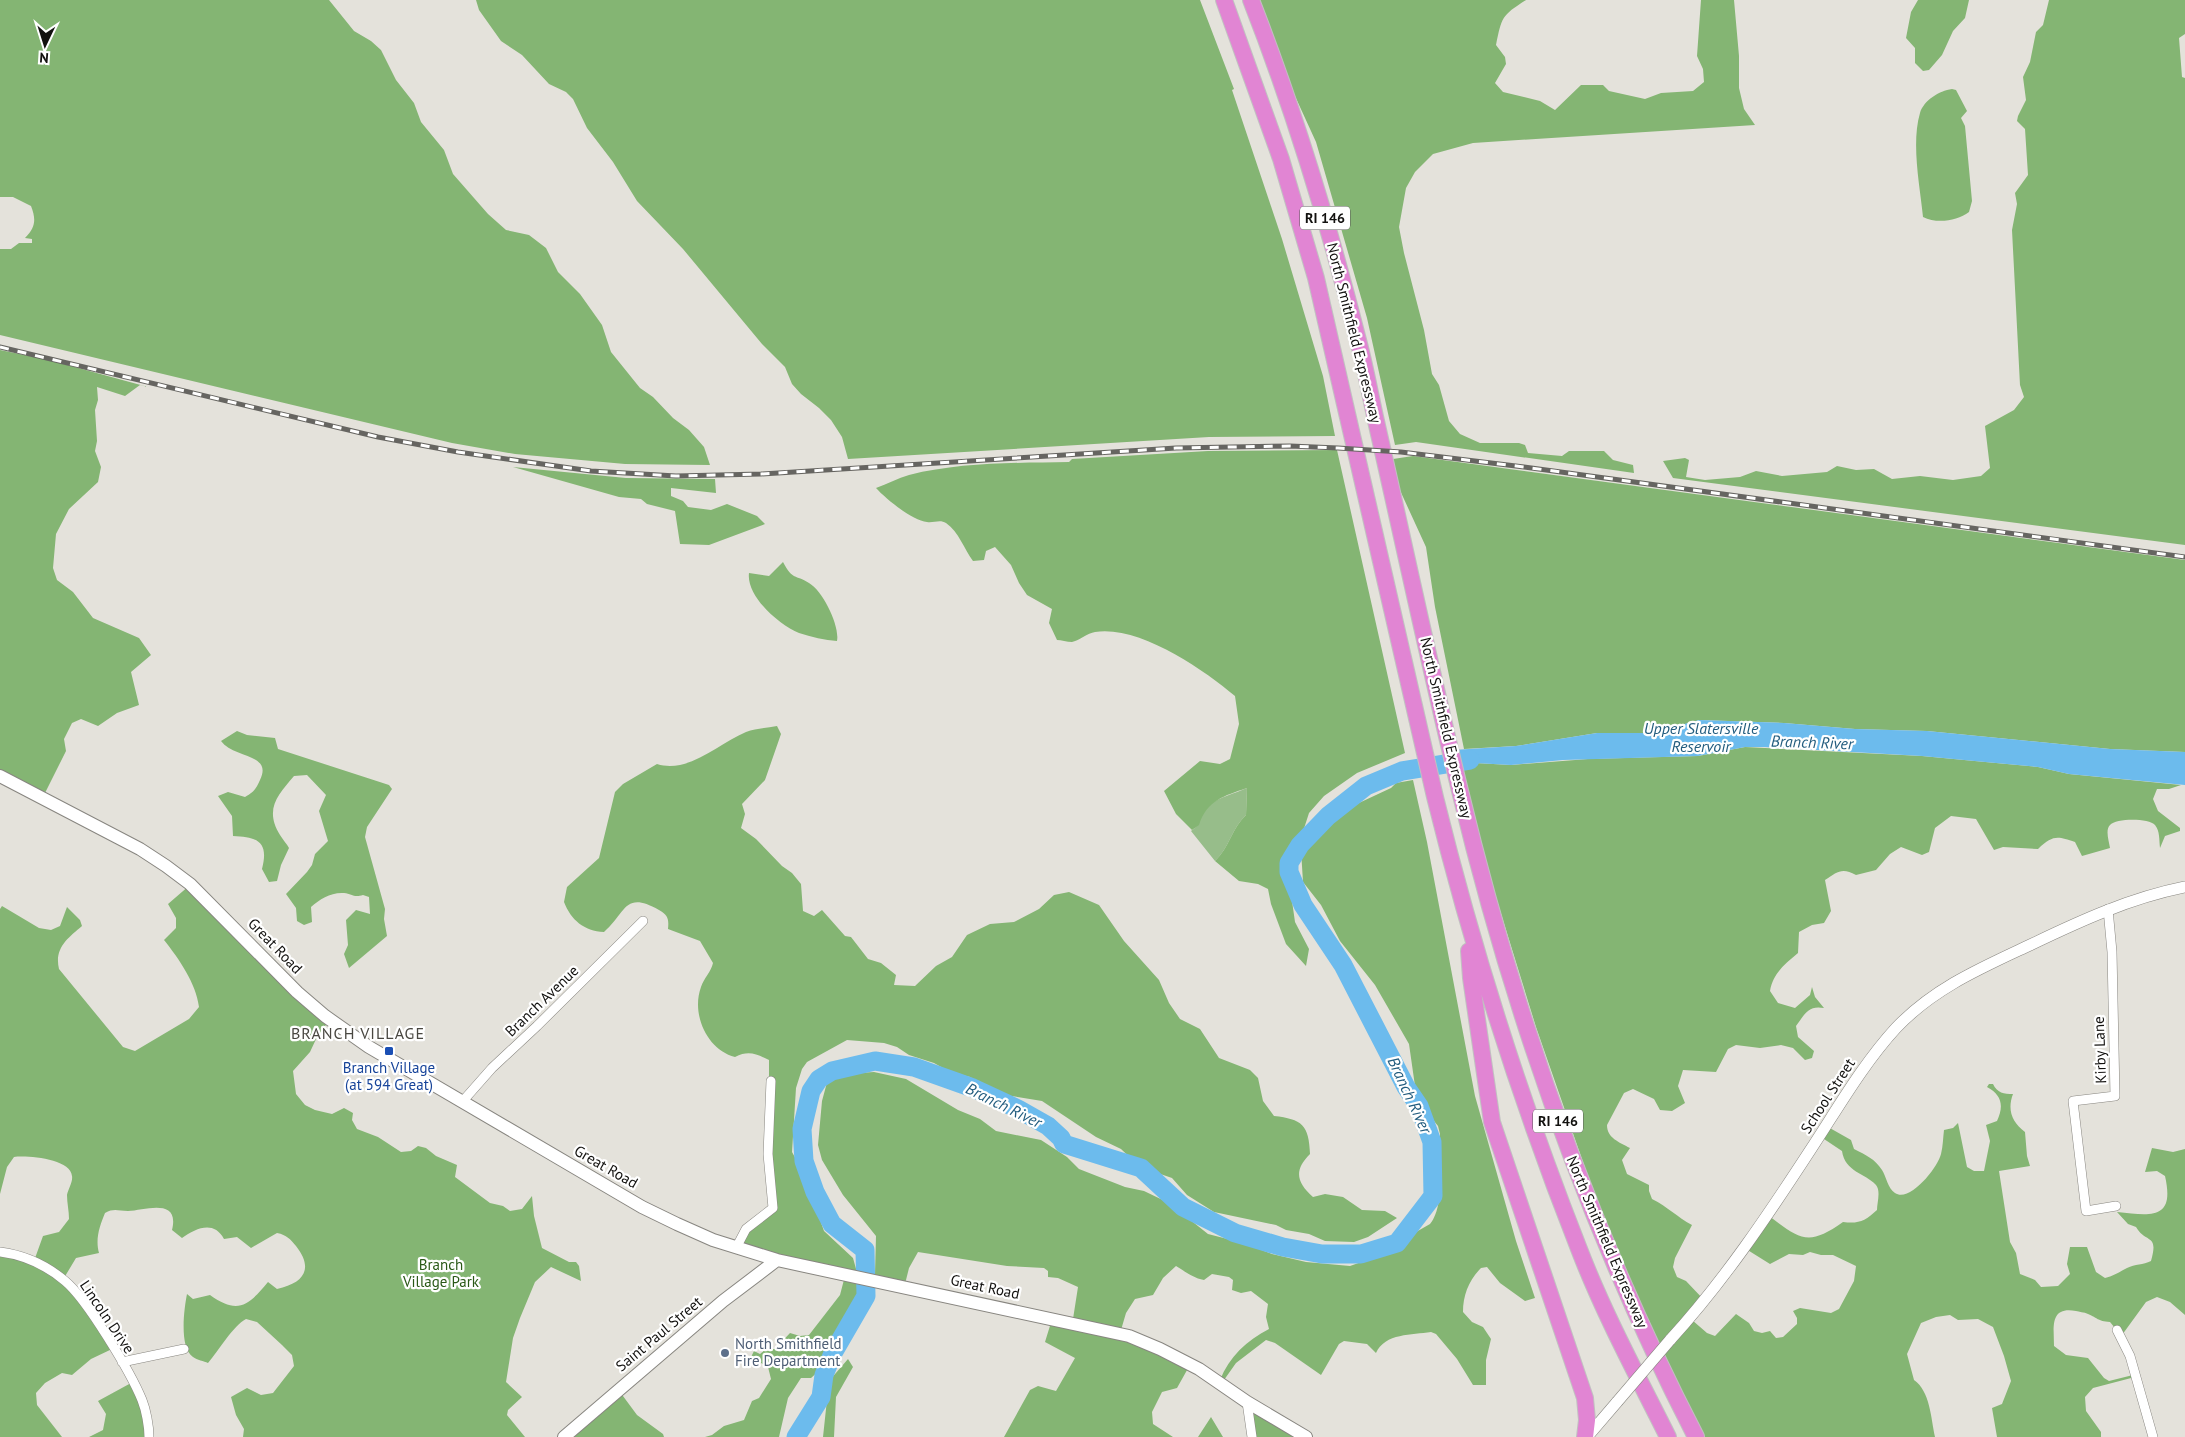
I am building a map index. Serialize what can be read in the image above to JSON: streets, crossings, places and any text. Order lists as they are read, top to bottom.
{
  "streets": {
    "highway": ["RI 146", "North Smithfield Expressway"],
    "main road": ["Great Road", "Saint Paul Street"],
    "street": [
      "Branch Avenue",
      "Kirby Lane",
      "School Street",
      "Lincoln Drive"
    ]
  },
  "crossings": [
    ["Great Road", "Branch Avenue"],
    ["Great Road", "Saint Paul Street"],
    ["Kirby Lane", "School Street"]
  ],
  "districts": ["BRANCH VILLAGE"],
  "water": ["Upper Slatersville Reservoir", "Branch River"],
  "parks": ["Branch Village Park"],
  "places": {
    "transit": ["Branch Village (at 594 Great)"],
    "other": ["North Smithfield Fire Department"]
  },
  "north": "bottom"
}
